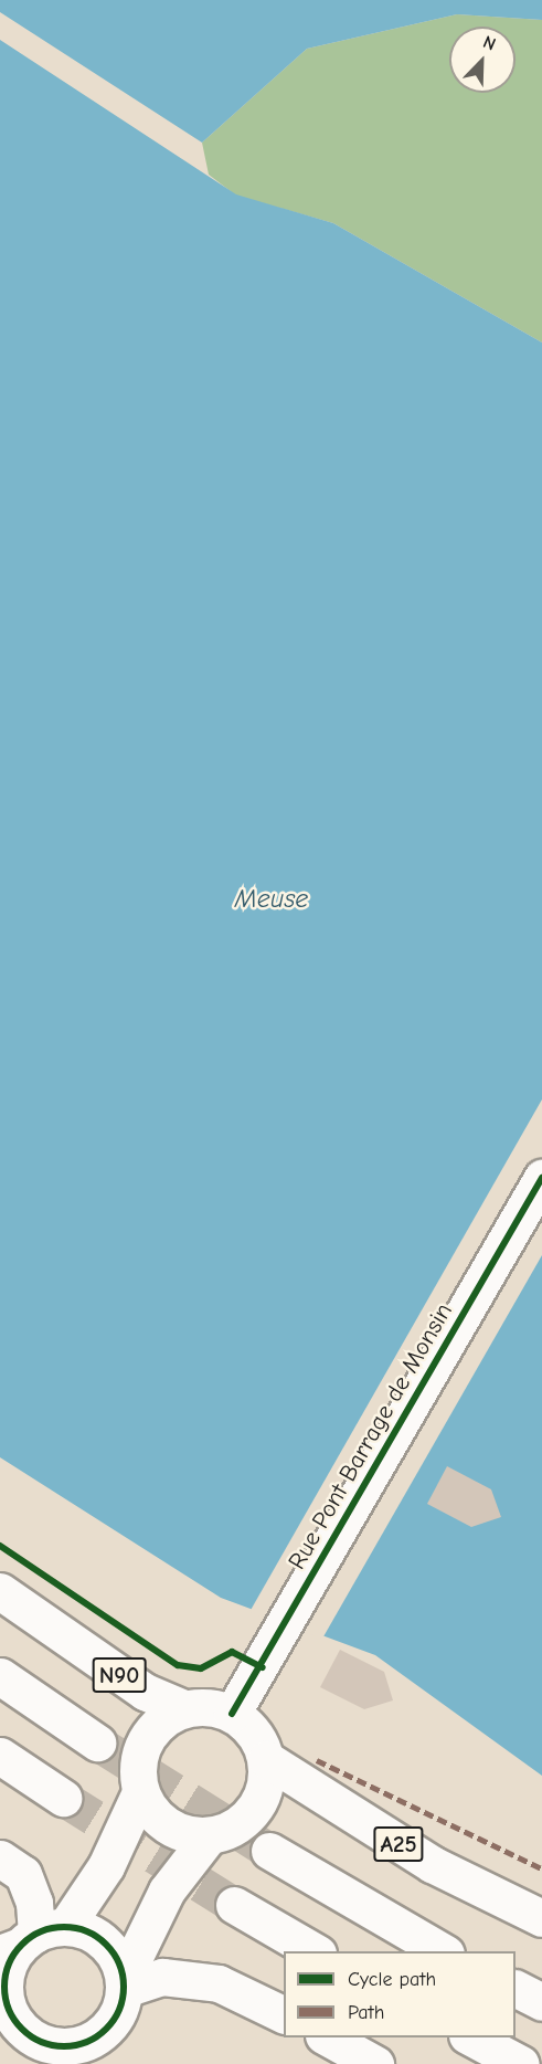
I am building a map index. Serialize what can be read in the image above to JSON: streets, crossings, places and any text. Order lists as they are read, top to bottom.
{
  "streets": {
    "main road": ["Rue Pont Barrage de Monsin", "N90", "A25"]
  },
  "crossings": [
    ["Rue Pont Barrage de Monsin", "N90"],
    ["Rue Pont Barrage de Monsin", "A25"],
    ["N90", "A25"]
  ],
  "water": ["Meuse"],
  "legend": ["Cycle path", "Path"],
  "north": "top right"
}
